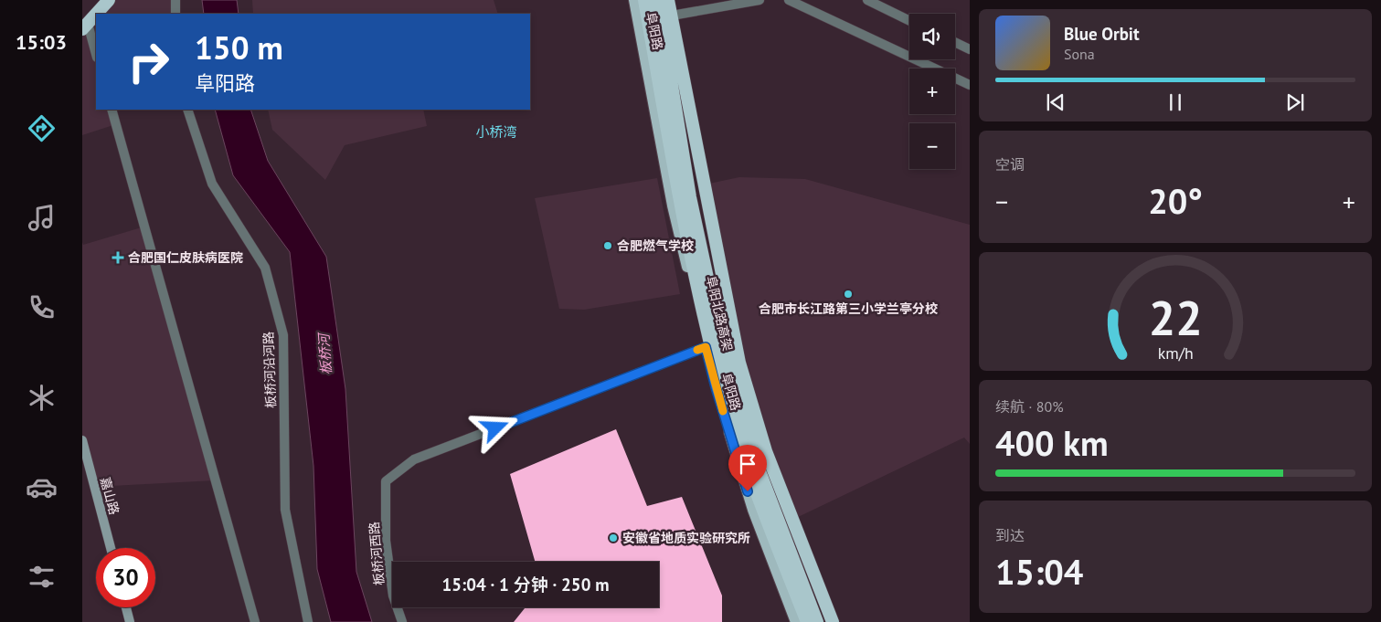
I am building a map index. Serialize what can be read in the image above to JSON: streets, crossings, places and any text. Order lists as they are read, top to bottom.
{
  "streets": {
    "highway": ["阜阳北路高架"],
    "main road": ["阜阳路", "嘉山路"],
    "street": ["板桥河沿河路", "板桥河西路"]
  },
  "crossings": [
    ["阜阳路", "阜阳北路高架"],
    ["阜阳路", "板桥河西路"]
  ],
  "districts": ["小桥湾"],
  "water": ["板桥河"],
  "places": {
    "other": ["合肥燃气学校", "合肥市长江路第三小学兰亭分校", "安徽省地质实验研究所"],
    "health": ["合肥国仁皮肤病医院"]
  },
  "page": {
    "tabs": "15:03",
    "map_buttons": ["+", "−"],
    "turn": ["150 m", "阜阳路"],
    "song": ["Blue Orbit", "Sona"],
    "tile": [
      "空调",
      ["续航 · 80%", "400 km"],
      ["到达", "15:04"]
    ],
    "heat": ["−", "20°", "+"],
    "limit": "30",
    "trip": "15:04 · 1 分钟 · 250 m",
    "gauge": ["22", "km/h"]
  }
}
